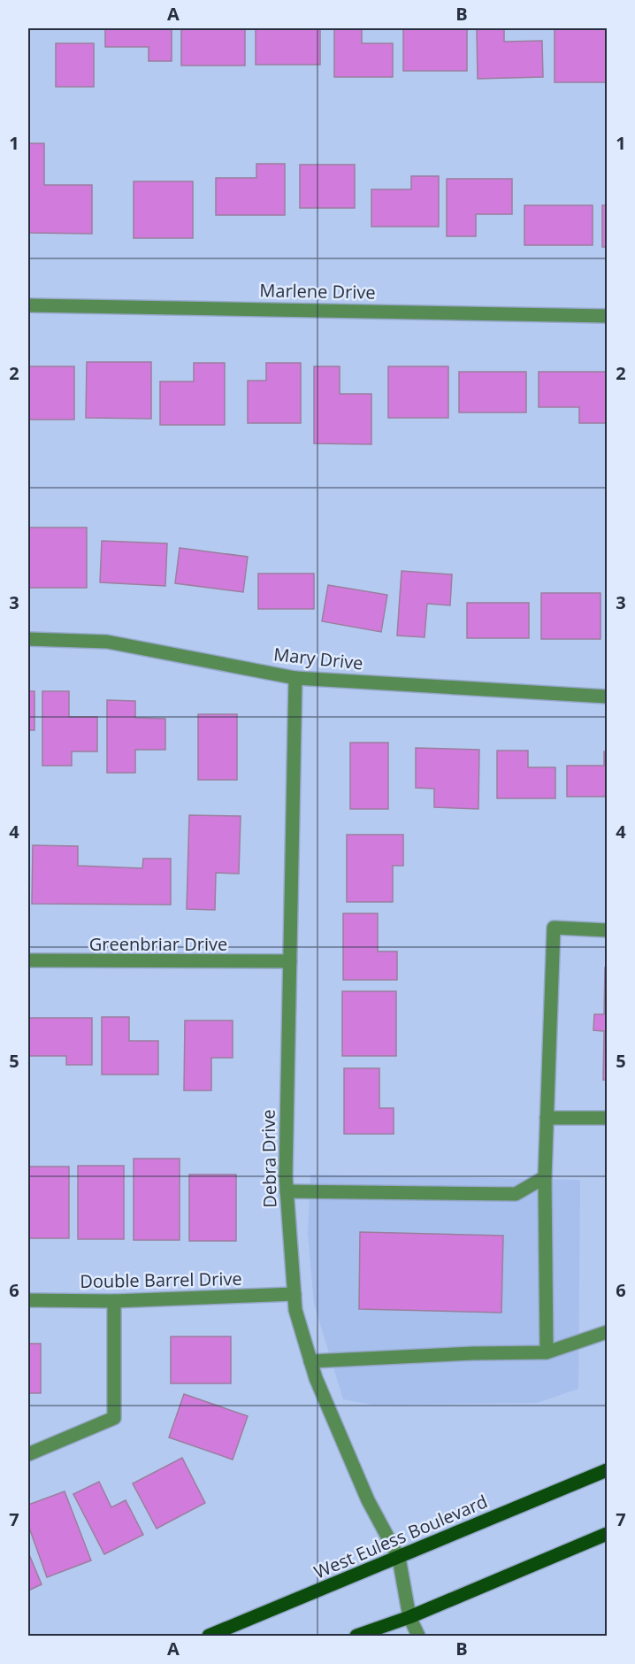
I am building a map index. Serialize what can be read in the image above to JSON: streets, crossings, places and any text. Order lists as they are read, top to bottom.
{
  "streets": {
    "main road": ["West Euless Boulevard"],
    "street": [
      "Marlene Drive",
      "Mary Drive",
      "Greenbriar Drive",
      "Debra Drive",
      "Double Barrel Drive"
    ]
  },
  "crossings": [
    ["Mary Drive", "Debra Drive"],
    ["Greenbriar Drive", "Debra Drive"],
    ["Debra Drive", "Double Barrel Drive"],
    ["Debra Drive", "West Euless Boulevard"]
  ],
  "grid": {
    "columns": ["A", "B"],
    "rows": [
      "1",
      "2",
      "3",
      "4",
      "5",
      "6",
      "7"
    ]
  }
}
